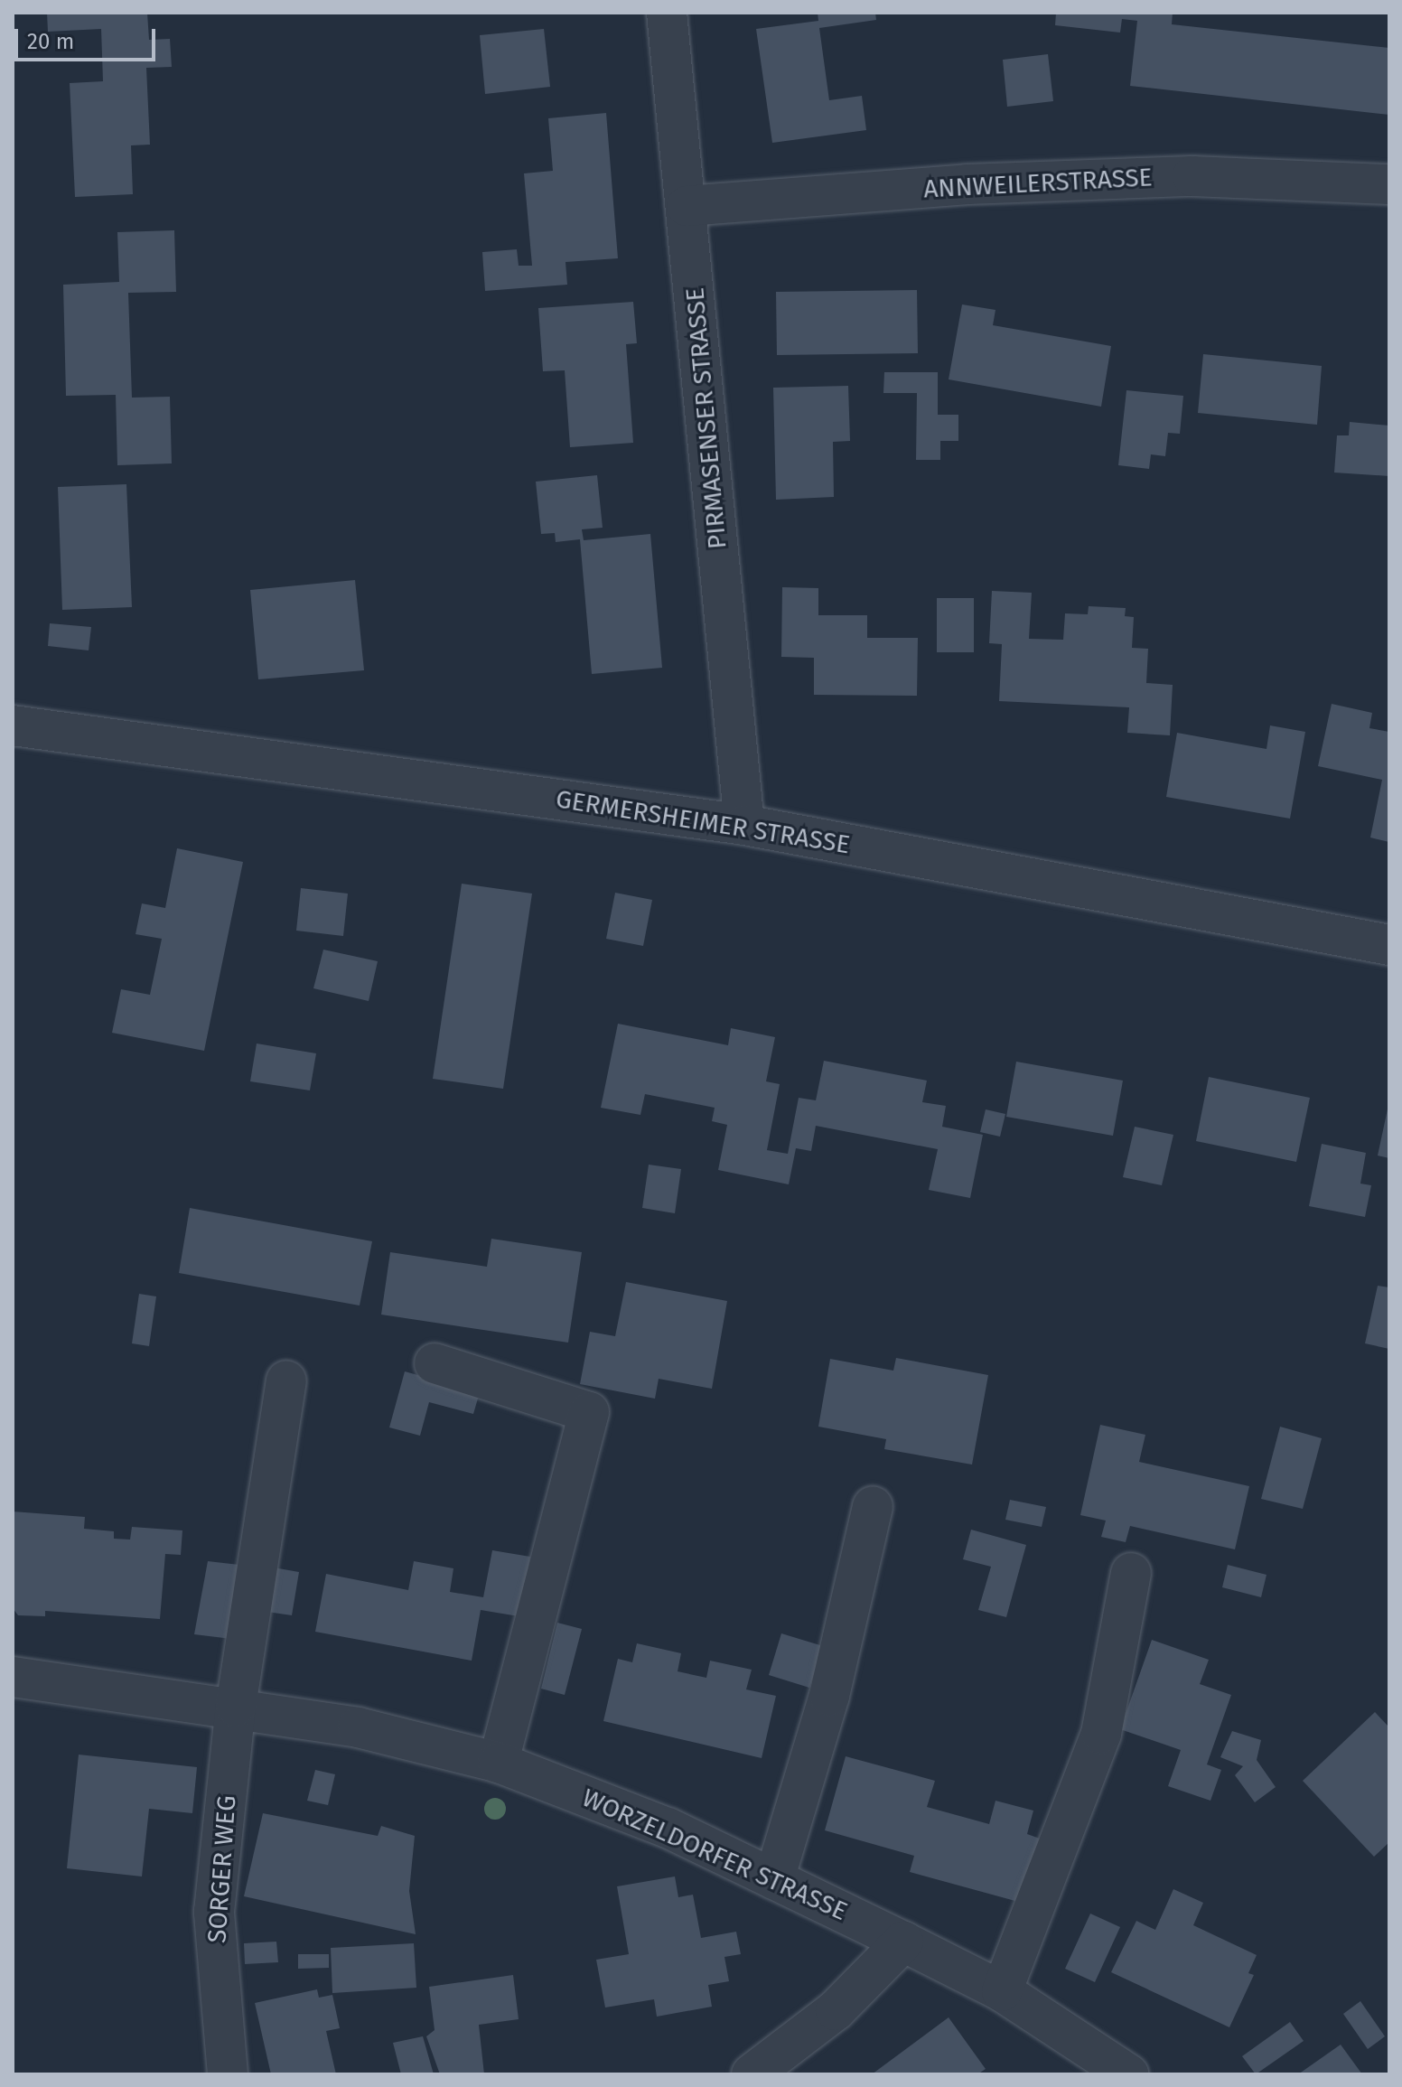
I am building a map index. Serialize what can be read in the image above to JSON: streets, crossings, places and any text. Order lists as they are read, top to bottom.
{
  "streets": {
    "street": [
      "ANNWEILERSTRASSE",
      "PIRMASENSER STRASSE",
      "GERMERSHEIMER STRASSE",
      "WORZELDORFER STRASSE",
      "SORGER WEG"
    ]
  },
  "crossings": [
    ["ANNWEILERSTRASSE", "PIRMASENSER STRASSE"],
    ["PIRMASENSER STRASSE", "GERMERSHEIMER STRASSE"],
    ["WORZELDORFER STRASSE", "SORGER WEG"]
  ],
  "scale_bar": "20 m"
}
